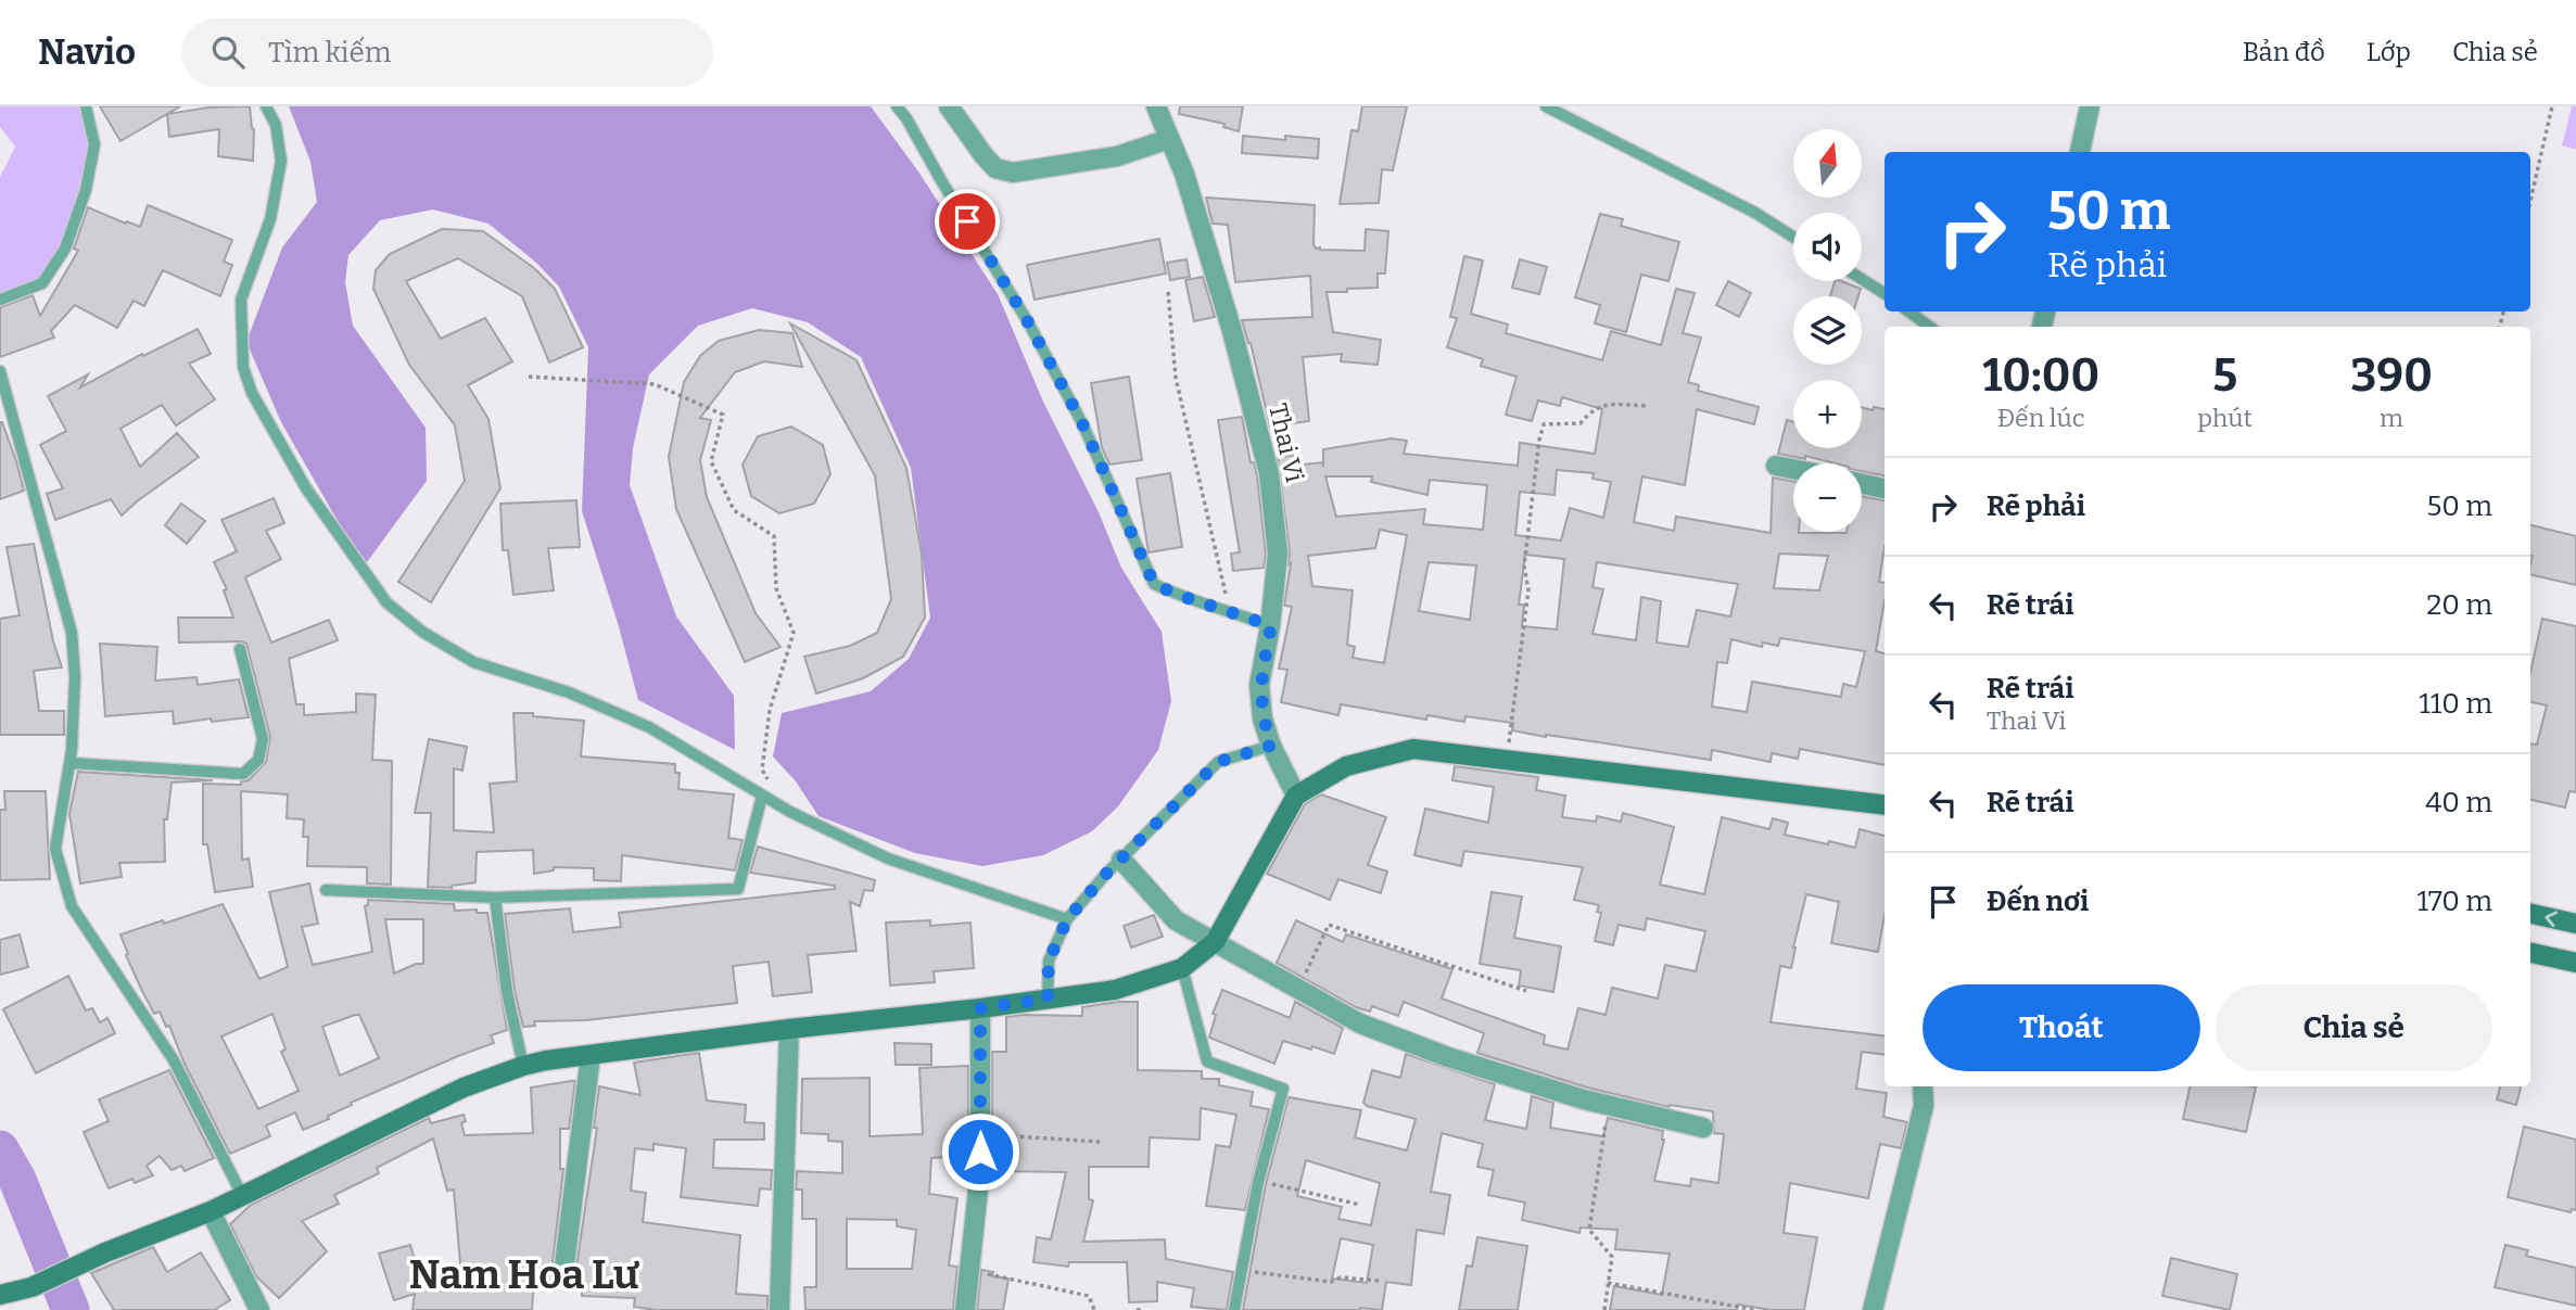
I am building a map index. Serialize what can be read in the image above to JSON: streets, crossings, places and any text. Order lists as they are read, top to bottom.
{
  "streets": {
    "street": ["Thai Vi"]
  },
  "districts": ["Nam Hoa Lư"],
  "north": "top",
  "page": {
    "header": "Navio",
    "search": "Tìm kiếm",
    "nav": ["Bản đồ", "Lớp", "Chia sẻ"],
    "map_buttons": ["+", "−"],
    "turn": ["50 m", "Rẽ phải"],
    "eta": [
      "10:00",
      "Đến lúc",
      "5",
      "phút",
      "390",
      "m"
    ],
    "list": [
      {
        "name": "Rẽ phải",
        "value": "50 m"
      },
      {
        "name": "Rẽ trái",
        "value": "20 m"
      },
      {
        "name": "Rẽ trái",
        "note": "Thai Vi",
        "value": "110 m"
      },
      {
        "name": "Rẽ trái",
        "value": "40 m"
      },
      {
        "name": "Đến nơi",
        "value": "170 m"
      }
    ],
    "buttons": ["Thoát", "Chia sẻ"]
  }
}
